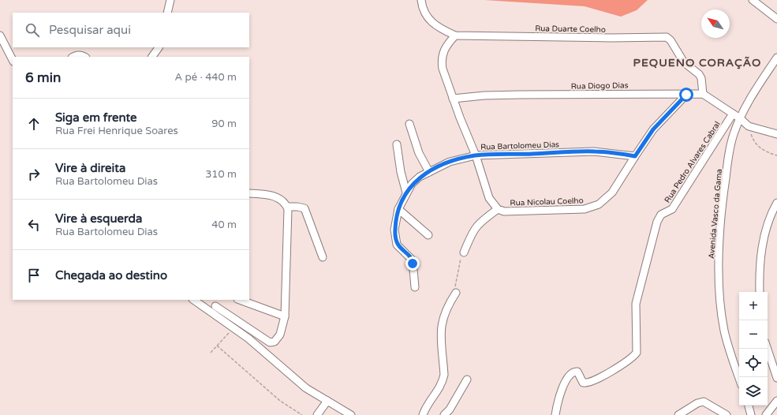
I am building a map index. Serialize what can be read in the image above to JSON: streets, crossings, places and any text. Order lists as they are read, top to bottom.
{
  "streets": {
    "street": [
      "Rua Duarte Coelho",
      "Rua Diogo Dias",
      "Rua Bartolomeu Dias",
      "Rua Pedro Alvares Cabral",
      "Rua Nicolau Coelho",
      "Avenida Vasco da Gama"
    ]
  },
  "crossings": [
    ["Rua Duarte Coelho", "Rua Diogo Dias"],
    ["Rua Bartolomeu Dias", "Rua Nicolau Coelho"]
  ],
  "districts": ["PEQUENO CORAÇÃO"],
  "north": "top left",
  "page": {
    "search": "Pesquisar aqui",
    "heading": ["6 min", "A pé · 440 m"],
    "list": [
      ["Siga em frente", "Rua Frei Henrique Soares", "90 m"],
      ["Vire à direita", "Rua Bartolomeu Dias", "310 m"],
      ["Vire à esquerda", "Rua Bartolomeu Dias", "40 m"],
      "Chegada ao destino"
    ],
    "map_buttons": ["+", "−"]
  }
}
